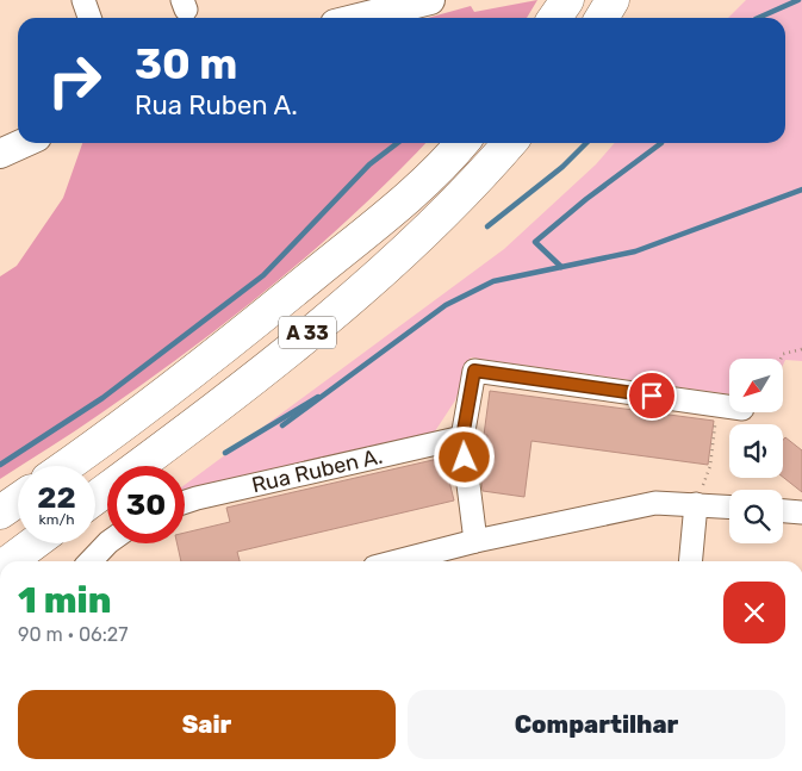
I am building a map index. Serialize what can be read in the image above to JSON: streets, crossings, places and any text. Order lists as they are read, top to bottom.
{
  "streets": {
    "highway": ["A 33"],
    "street": ["Rua Ruben A."]
  },
  "north": "bottom left",
  "page": {
    "turn": ["30 m", "Rua Ruben A."],
    "speed": "22 km/h",
    "limit": "30",
    "heading": ["1 min", "90 m · 06:27"],
    "buttons": ["Sair", "Compartilhar"]
  }
}
